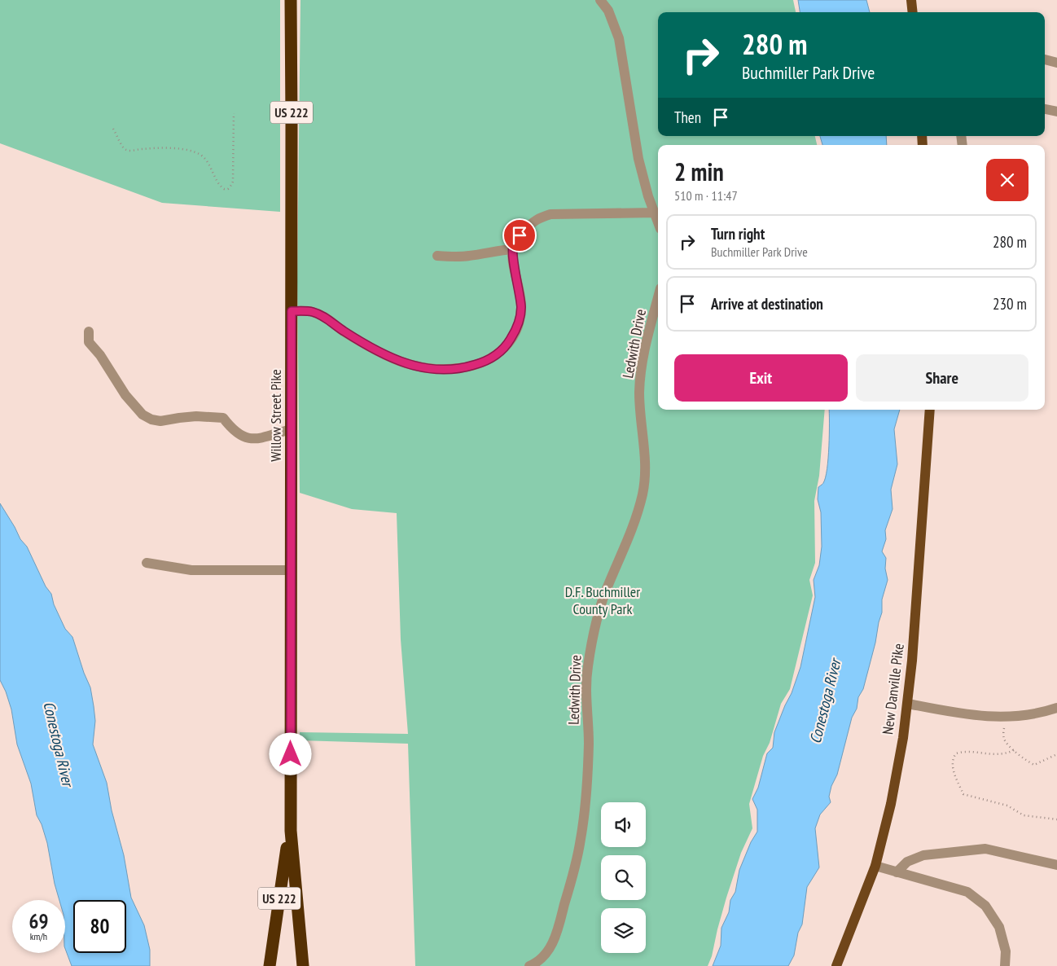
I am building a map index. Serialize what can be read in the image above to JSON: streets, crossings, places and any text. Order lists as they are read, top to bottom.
{
  "streets": {
    "highway": ["US 222", "Willow Street Pike"],
    "main road": ["New Danville Pike"],
    "street": ["Ledwith Drive"]
  },
  "water": ["Conestoga River"],
  "parks": ["D.F. Buchmiller County Park"],
  "page": {
    "turn": ["280 m", "Buchmiller Park Drive"],
    "then": "Then",
    "heading": ["2 min", "510 m · 11:47"],
    "list": [
      {
        "name": "Turn right",
        "note": "Buchmiller Park Drive",
        "value": "280 m"
      },
      {
        "name": "Arrive at destination",
        "value": "230 m"
      }
    ],
    "buttons": ["Exit", "Share"],
    "speed": "69 km/h",
    "limit": "80"
  }
}
